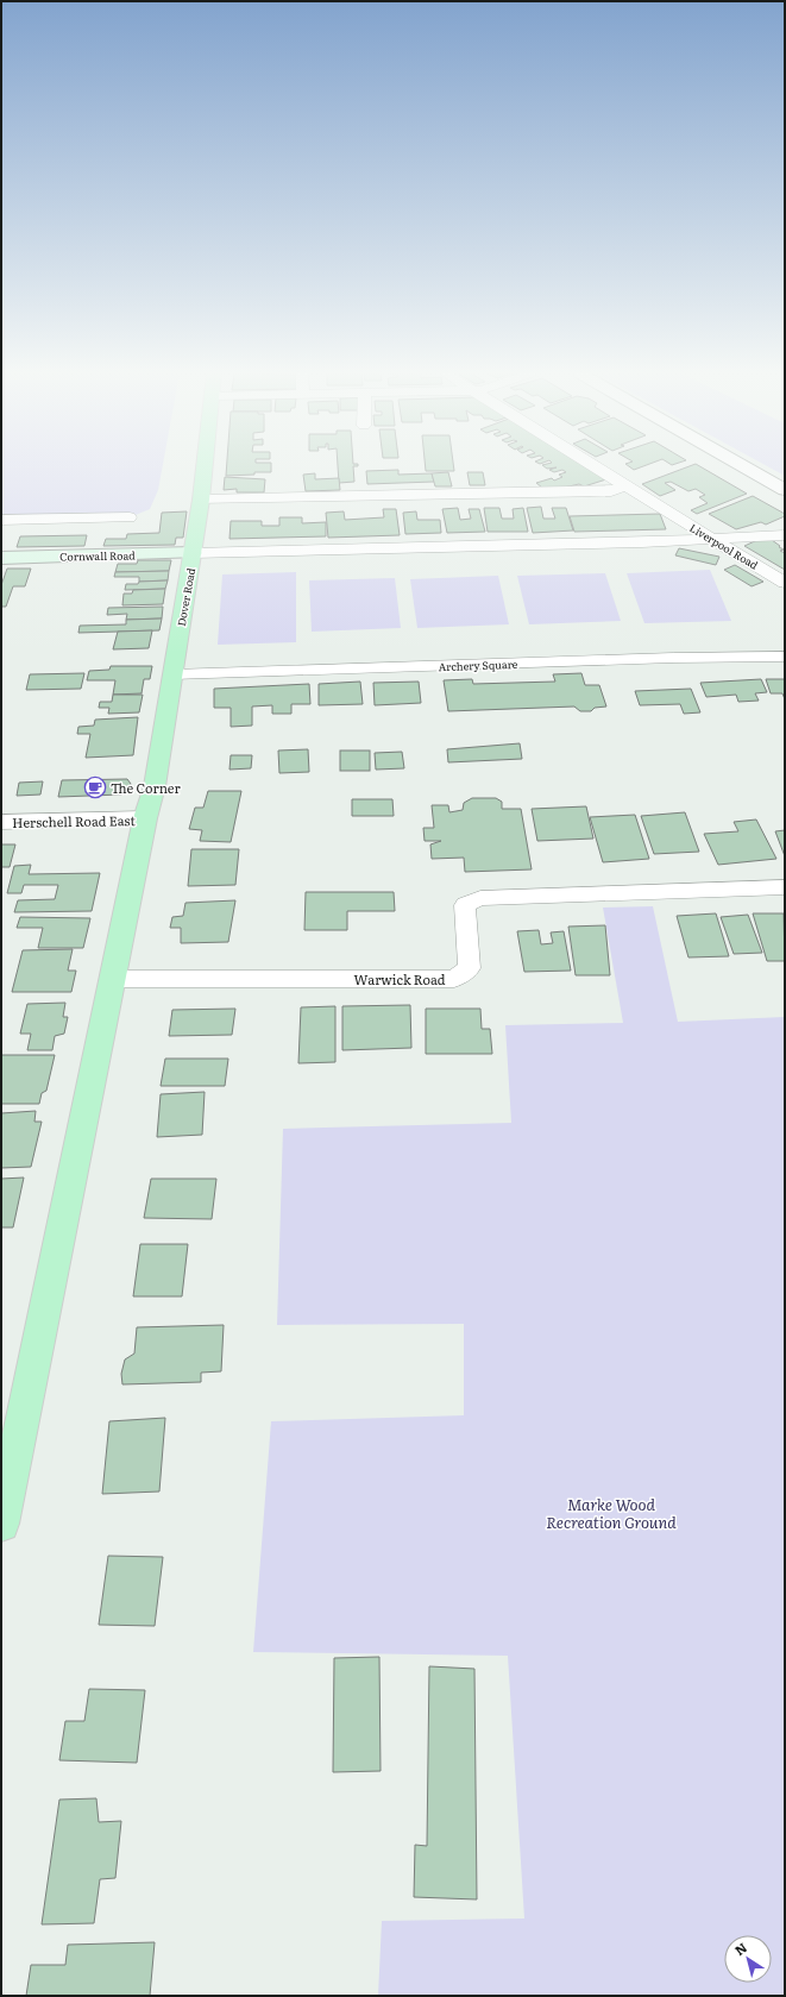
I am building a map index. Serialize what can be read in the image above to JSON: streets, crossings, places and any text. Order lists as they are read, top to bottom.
{
  "streets": {
    "main road": ["Cornwall Road", "Dover Road"],
    "street": [
      "Liverpool Road",
      "Archery Square",
      "Herschell Road East",
      "Warwick Road"
    ]
  },
  "crossings": [
    ["Cornwall Road", "Dover Road"],
    ["Dover Road", "Archery Square"],
    ["Dover Road", "Herschell Road East"],
    ["Dover Road", "Warwick Road"]
  ],
  "parks": ["Marke Wood Recreation Ground"],
  "places": {
    "cafe": ["The Corner"]
  },
  "north": "top left"
}
